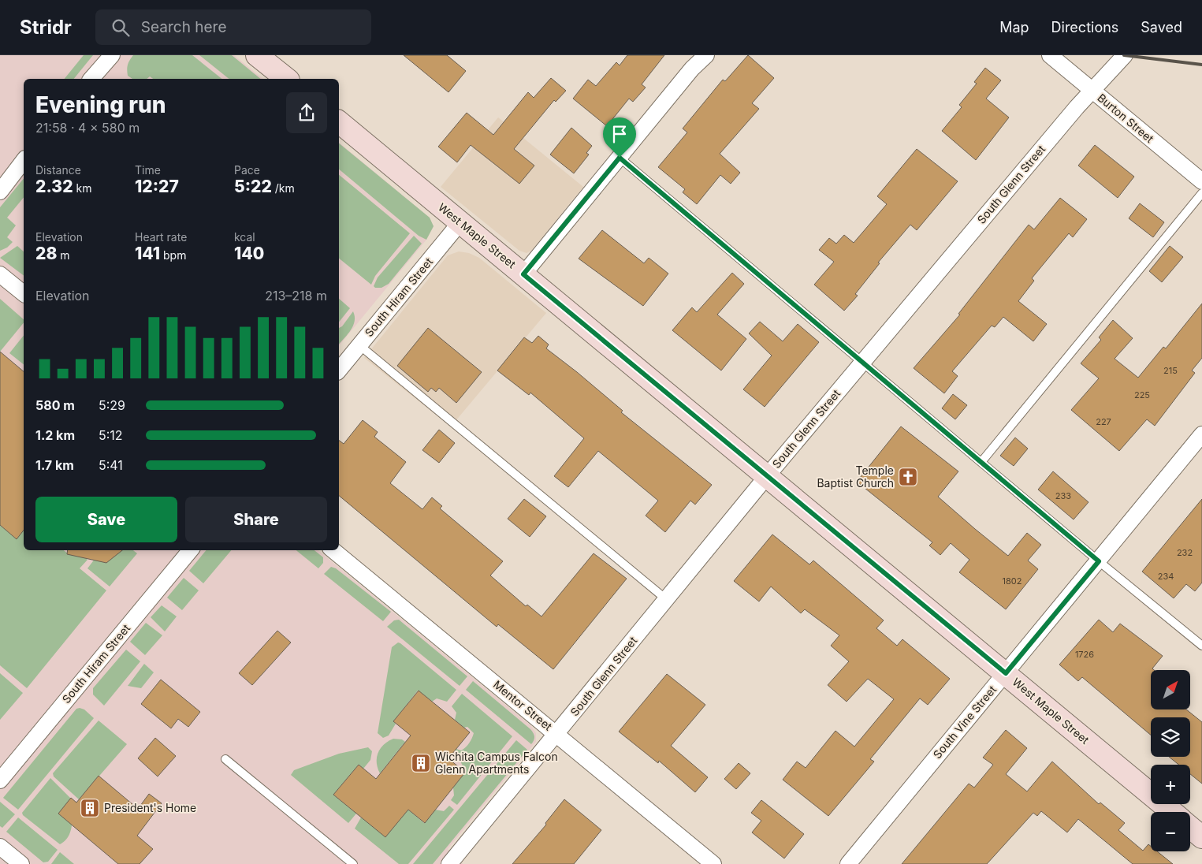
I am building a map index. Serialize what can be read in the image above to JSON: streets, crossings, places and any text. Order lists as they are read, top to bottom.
{
  "streets": {
    "street": [
      "Burton Street",
      "South Glenn Street",
      "West Maple Street",
      "South Hiram Street",
      "Mentor Street",
      "South Vine Street"
    ]
  },
  "crossings": [
    ["Burton Street", "South Glenn Street"],
    ["South Glenn Street", "West Maple Street"],
    ["South Glenn Street", "Mentor Street"],
    ["West Maple Street", "South Hiram Street"],
    ["West Maple Street", "South Vine Street"]
  ],
  "places": {
    "church": ["Temple Baptist Church"],
    "building": ["Wichita Campus Falcon Glenn Apartments", "President's Home"]
  },
  "house_numbers": [
    "215",
    "225",
    "227",
    "233",
    "232",
    "234",
    "1802",
    "1726"
  ],
  "north": "top right",
  "page": {
    "header": "Stridr",
    "search": "Search here",
    "nav": ["Map", "Directions", "Saved"],
    "heading": ["Evening run", "21:58 · 4 × 580 m"],
    "stats": [
      ["Distance", "2.32 km"],
      ["Time", "12:27"],
      ["Pace", "5:22 /km"],
      ["Elevation", "28 m"],
      ["Heart rate", "141 bpm"],
      ["kcal", "140"]
    ],
    "chart": ["Elevation", "213–218 m"],
    "list": [
      {
        "name": "580 m",
        "note": "5:29"
      },
      {
        "name": "1.2 km",
        "note": "5:12"
      },
      {
        "name": "1.7 km",
        "note": "5:41"
      }
    ],
    "buttons": ["Save", "Share"],
    "map_buttons": ["+", "−"]
  }
}
